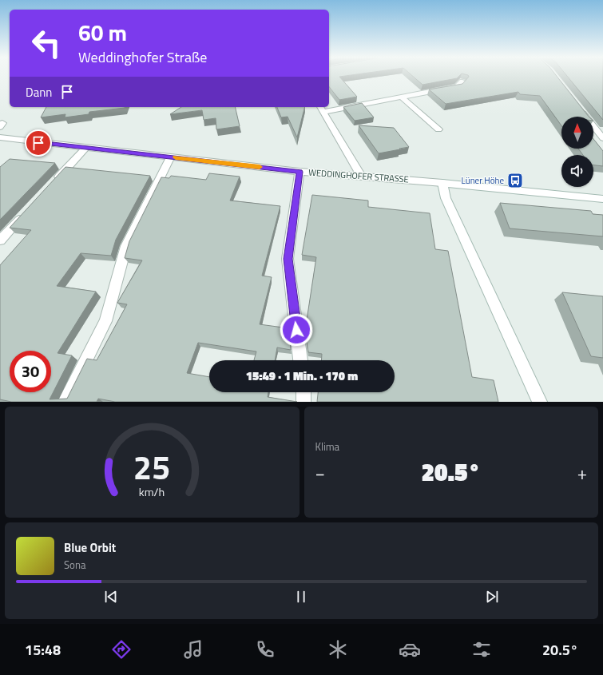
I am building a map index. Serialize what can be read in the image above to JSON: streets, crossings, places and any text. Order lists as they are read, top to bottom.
{
  "streets": {
    "street": ["WEDDINGHOFER STRASSE"]
  },
  "places": {
    "bus stop": ["Lüner Höhe"]
  },
  "north": "top",
  "page": {
    "turn": ["60 m", "Weddinghofer Straße"],
    "then": "Dann",
    "limit": "30",
    "trip": "15:49 · 1 Min. · 170 m",
    "tile": "Klima",
    "heat": ["−", "20.5°", "+"],
    "song": ["Blue Orbit", "Sona"],
    "tabs": ["15:48", "20.5°"],
    "gauge": ["25", "km/h"]
  }
}
